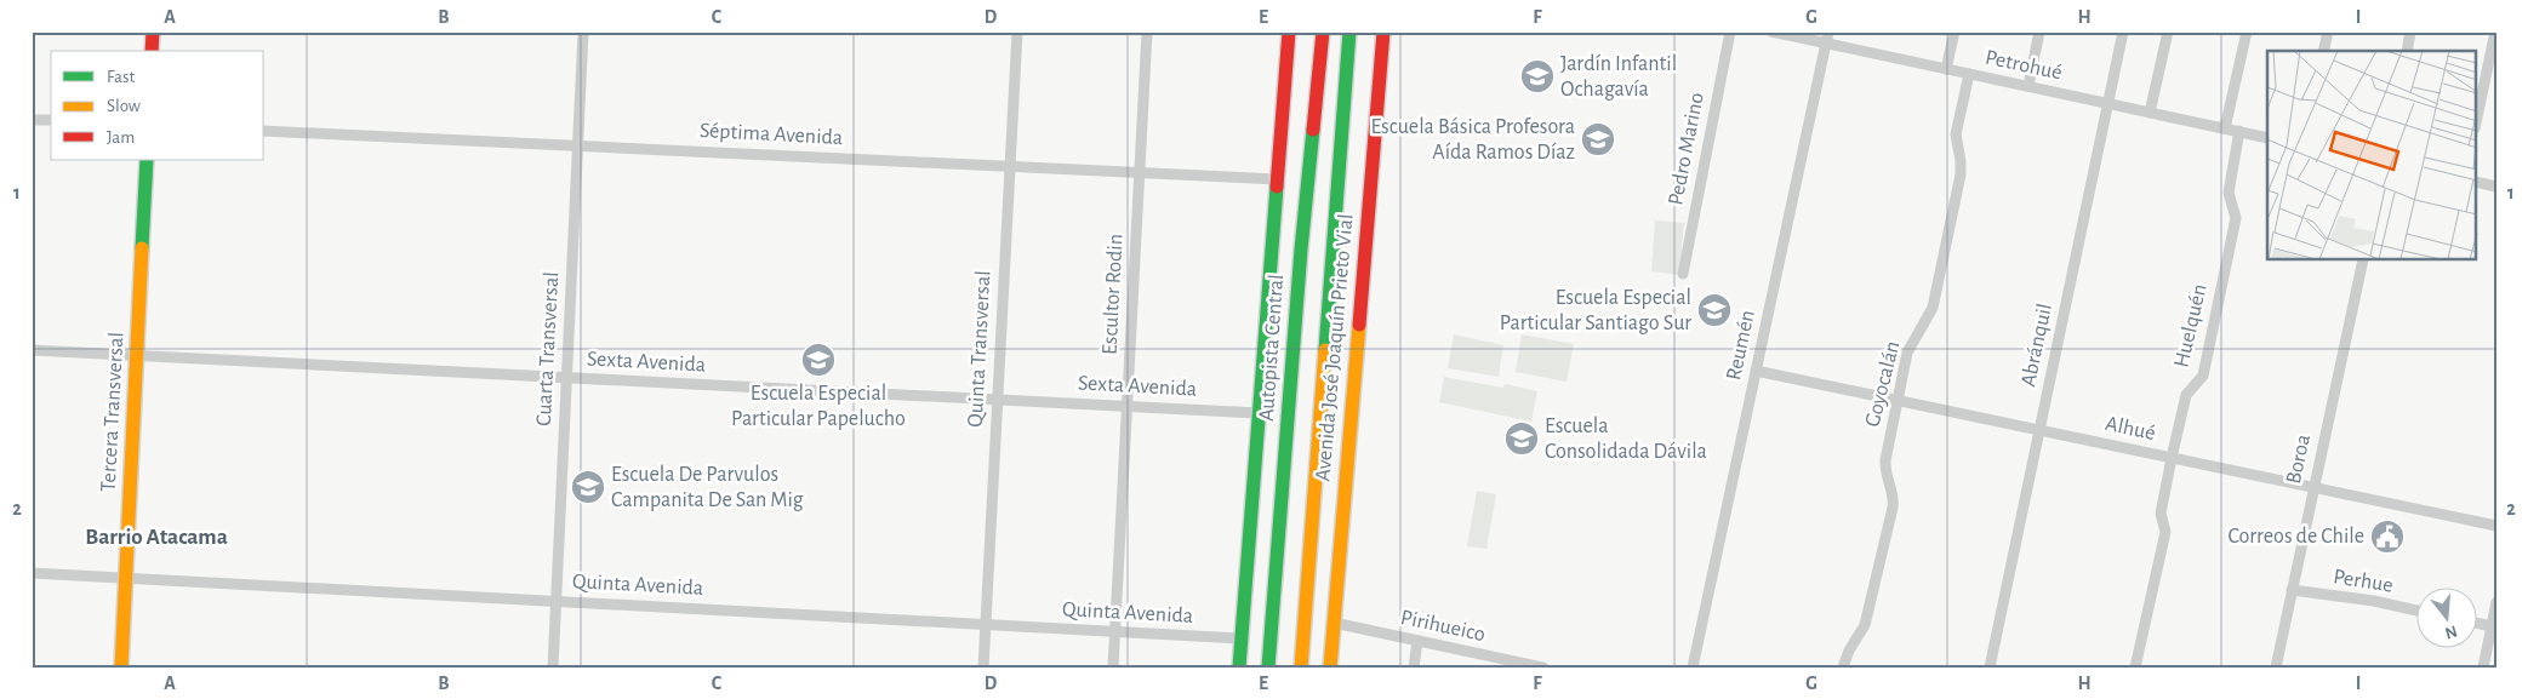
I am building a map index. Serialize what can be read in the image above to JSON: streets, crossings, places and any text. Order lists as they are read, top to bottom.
{
  "streets": {
    "main road": ["Autopista Central", "Avenida José Joaquín Prieto Vial", "Tercera Transversal"],
    "street": [
      "Petrohué",
      "Séptima Avenida",
      "Pedro Marino",
      "Escultor Rodin",
      "Huelquén",
      "Reumén",
      "Abránquil",
      "Cuarta Transversal",
      "Quinta Transversal",
      "Sexta Avenida",
      "Goyocalán",
      "Alhué",
      "Boroa",
      "Perhue",
      "Quinta Avenida",
      "Pirihueico"
    ]
  },
  "crossings": [
    ["Petrohué", "Huelquén"],
    ["Petrohué", "Reumén"],
    ["Petrohué", "Abránquil"],
    ["Petrohué", "Goyocalán"],
    ["Séptima Avenida", "Escultor Rodin"],
    ["Séptima Avenida", "Cuarta Transversal"],
    ["Séptima Avenida", "Quinta Transversal"],
    ["Escultor Rodin", "Sexta Avenida"],
    ["Escultor Rodin", "Quinta Avenida"],
    ["Huelquén", "Alhué"],
    ["Reumén", "Alhué"],
    ["Abránquil", "Alhué"],
    ["Avenida José Joaquín Prieto Vial", "Pirihueico"],
    ["Cuarta Transversal", "Sexta Avenida"],
    ["Cuarta Transversal", "Quinta Avenida"],
    ["Quinta Transversal", "Sexta Avenida"],
    ["Quinta Transversal", "Quinta Avenida"],
    ["Sexta Avenida", "Tercera Transversal"],
    ["Goyocalán", "Alhué"],
    ["Tercera Transversal", "Quinta Avenida"],
    ["Alhué", "Boroa"],
    ["Boroa", "Perhue"]
  ],
  "districts": ["Barrio Atacama"],
  "places": {
    "school or university": [
      "Jardín Infantil Ochagavía",
      "Escuela Básica Profesora Aída Ramos Díaz",
      "Escuela Especial Particular Santiago Sur",
      "Escuela Especial Particular Papelucho",
      "Escuela Consolidada Dávila",
      "Escuela De Parvulos Campanita De San Mig"
    ],
    "public building": ["Correos de Chile"]
  },
  "legend": ["Fast", "Slow", "Jam"],
  "north": "bottom",
  "grid": {
    "columns": [
      "A",
      "B",
      "C",
      "D",
      "E",
      "F",
      "G",
      "H",
      "I"
    ],
    "rows": ["1", "2"]
  }
}
